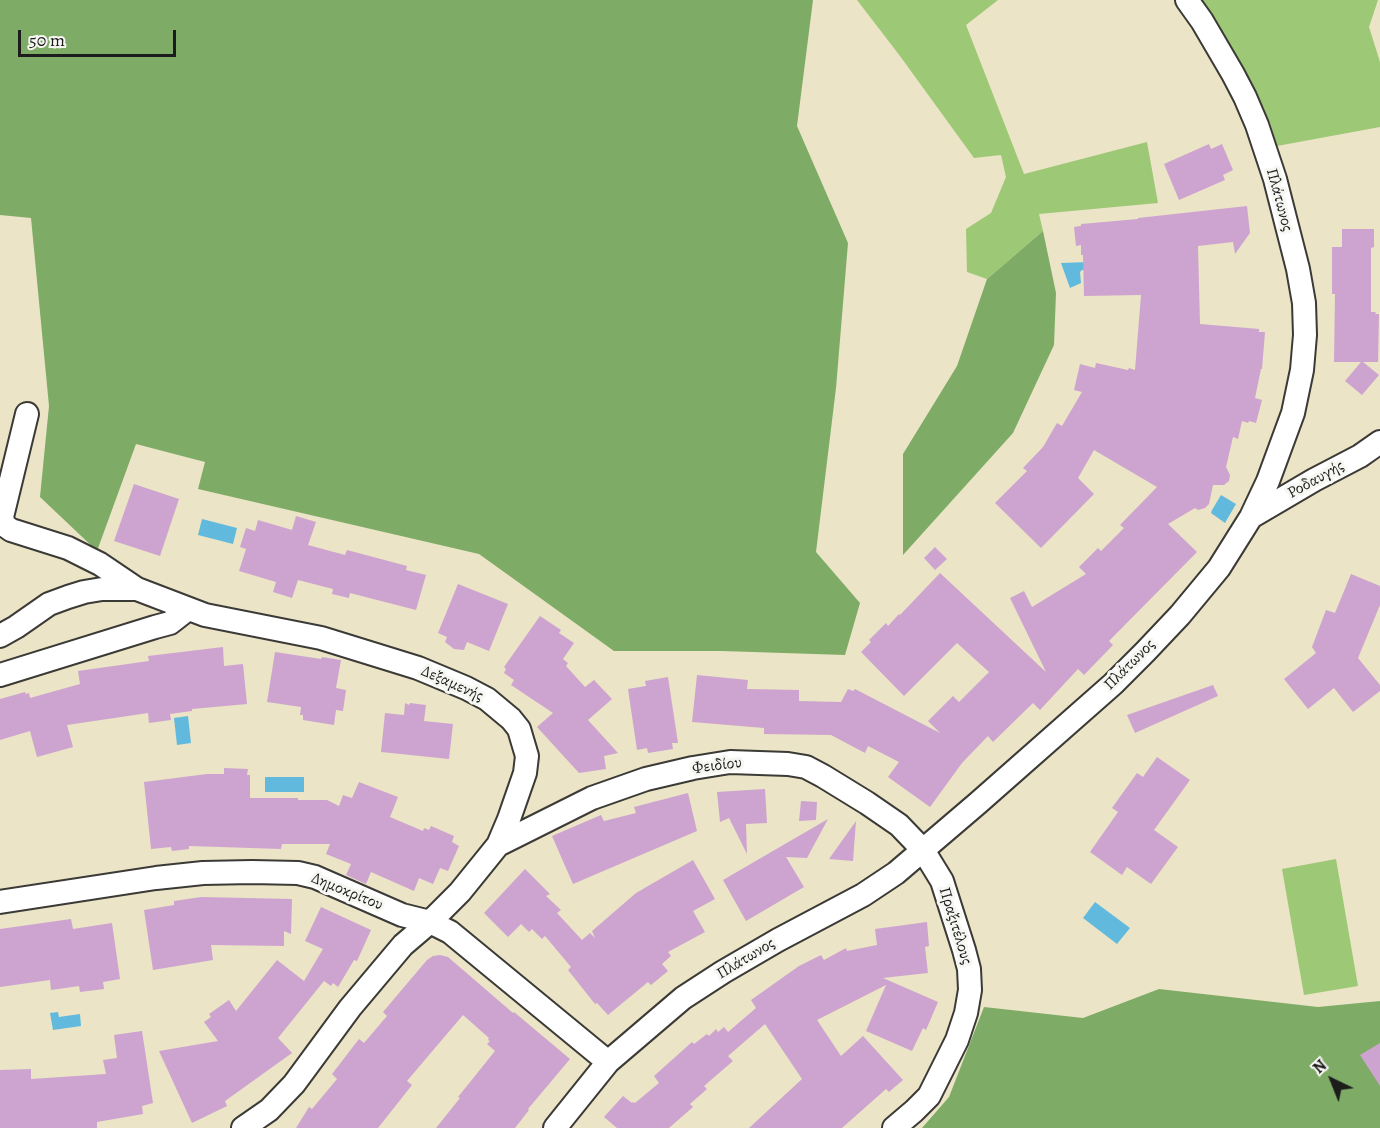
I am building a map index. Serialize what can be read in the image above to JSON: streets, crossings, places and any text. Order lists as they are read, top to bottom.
{
  "streets": {
    "street": [
      "Πλάτωνος",
      "Ροδαυγής",
      "Δεξαμενής",
      "Φειδίου",
      "Δημοκρίτου",
      "Πραξιτέλους"
    ]
  },
  "crossings": [
    ["Πλάτωνος", "Ροδαυγής"],
    ["Πλάτωνος", "Φειδίου"],
    ["Πλάτωνος", "Δημοκρίτου"],
    ["Πλάτωνος", "Πραξιτέλους"],
    ["Δεξαμενής", "Φειδίου"],
    ["Δεξαμενής", "Δημοκρίτου"],
    ["Φειδίου", "Πραξιτέλους"]
  ],
  "scale_bar": "50 m",
  "north": "top left"
}
